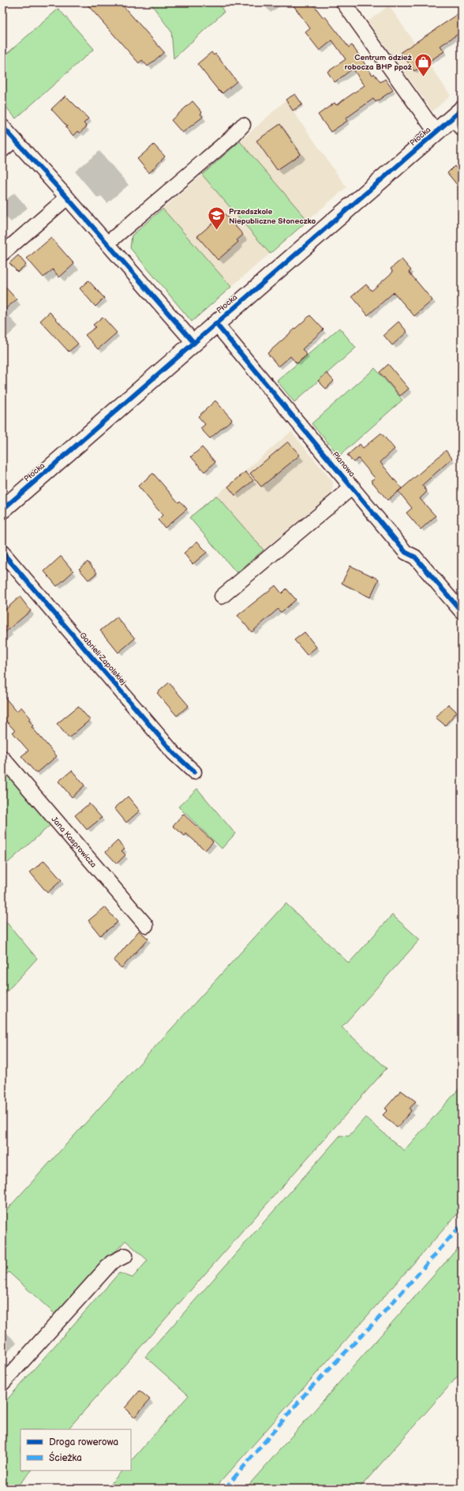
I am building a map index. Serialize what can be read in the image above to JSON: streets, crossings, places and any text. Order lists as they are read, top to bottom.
{
  "streets": {
    "street": [
      "Płocka",
      "Planowa",
      "Gabrieli Zapolskiej",
      "Jana Kasprowicza"
    ]
  },
  "crossings": [
    ["Płocka", "Planowa"]
  ],
  "places": {
    "shop": ["Centrum odzież robocza BHP ppoż"],
    "school or university": ["Przedszkole Niepubliczne Słoneczko"]
  },
  "legend": ["Droga rowerowa", "Ścieżka"]
}
